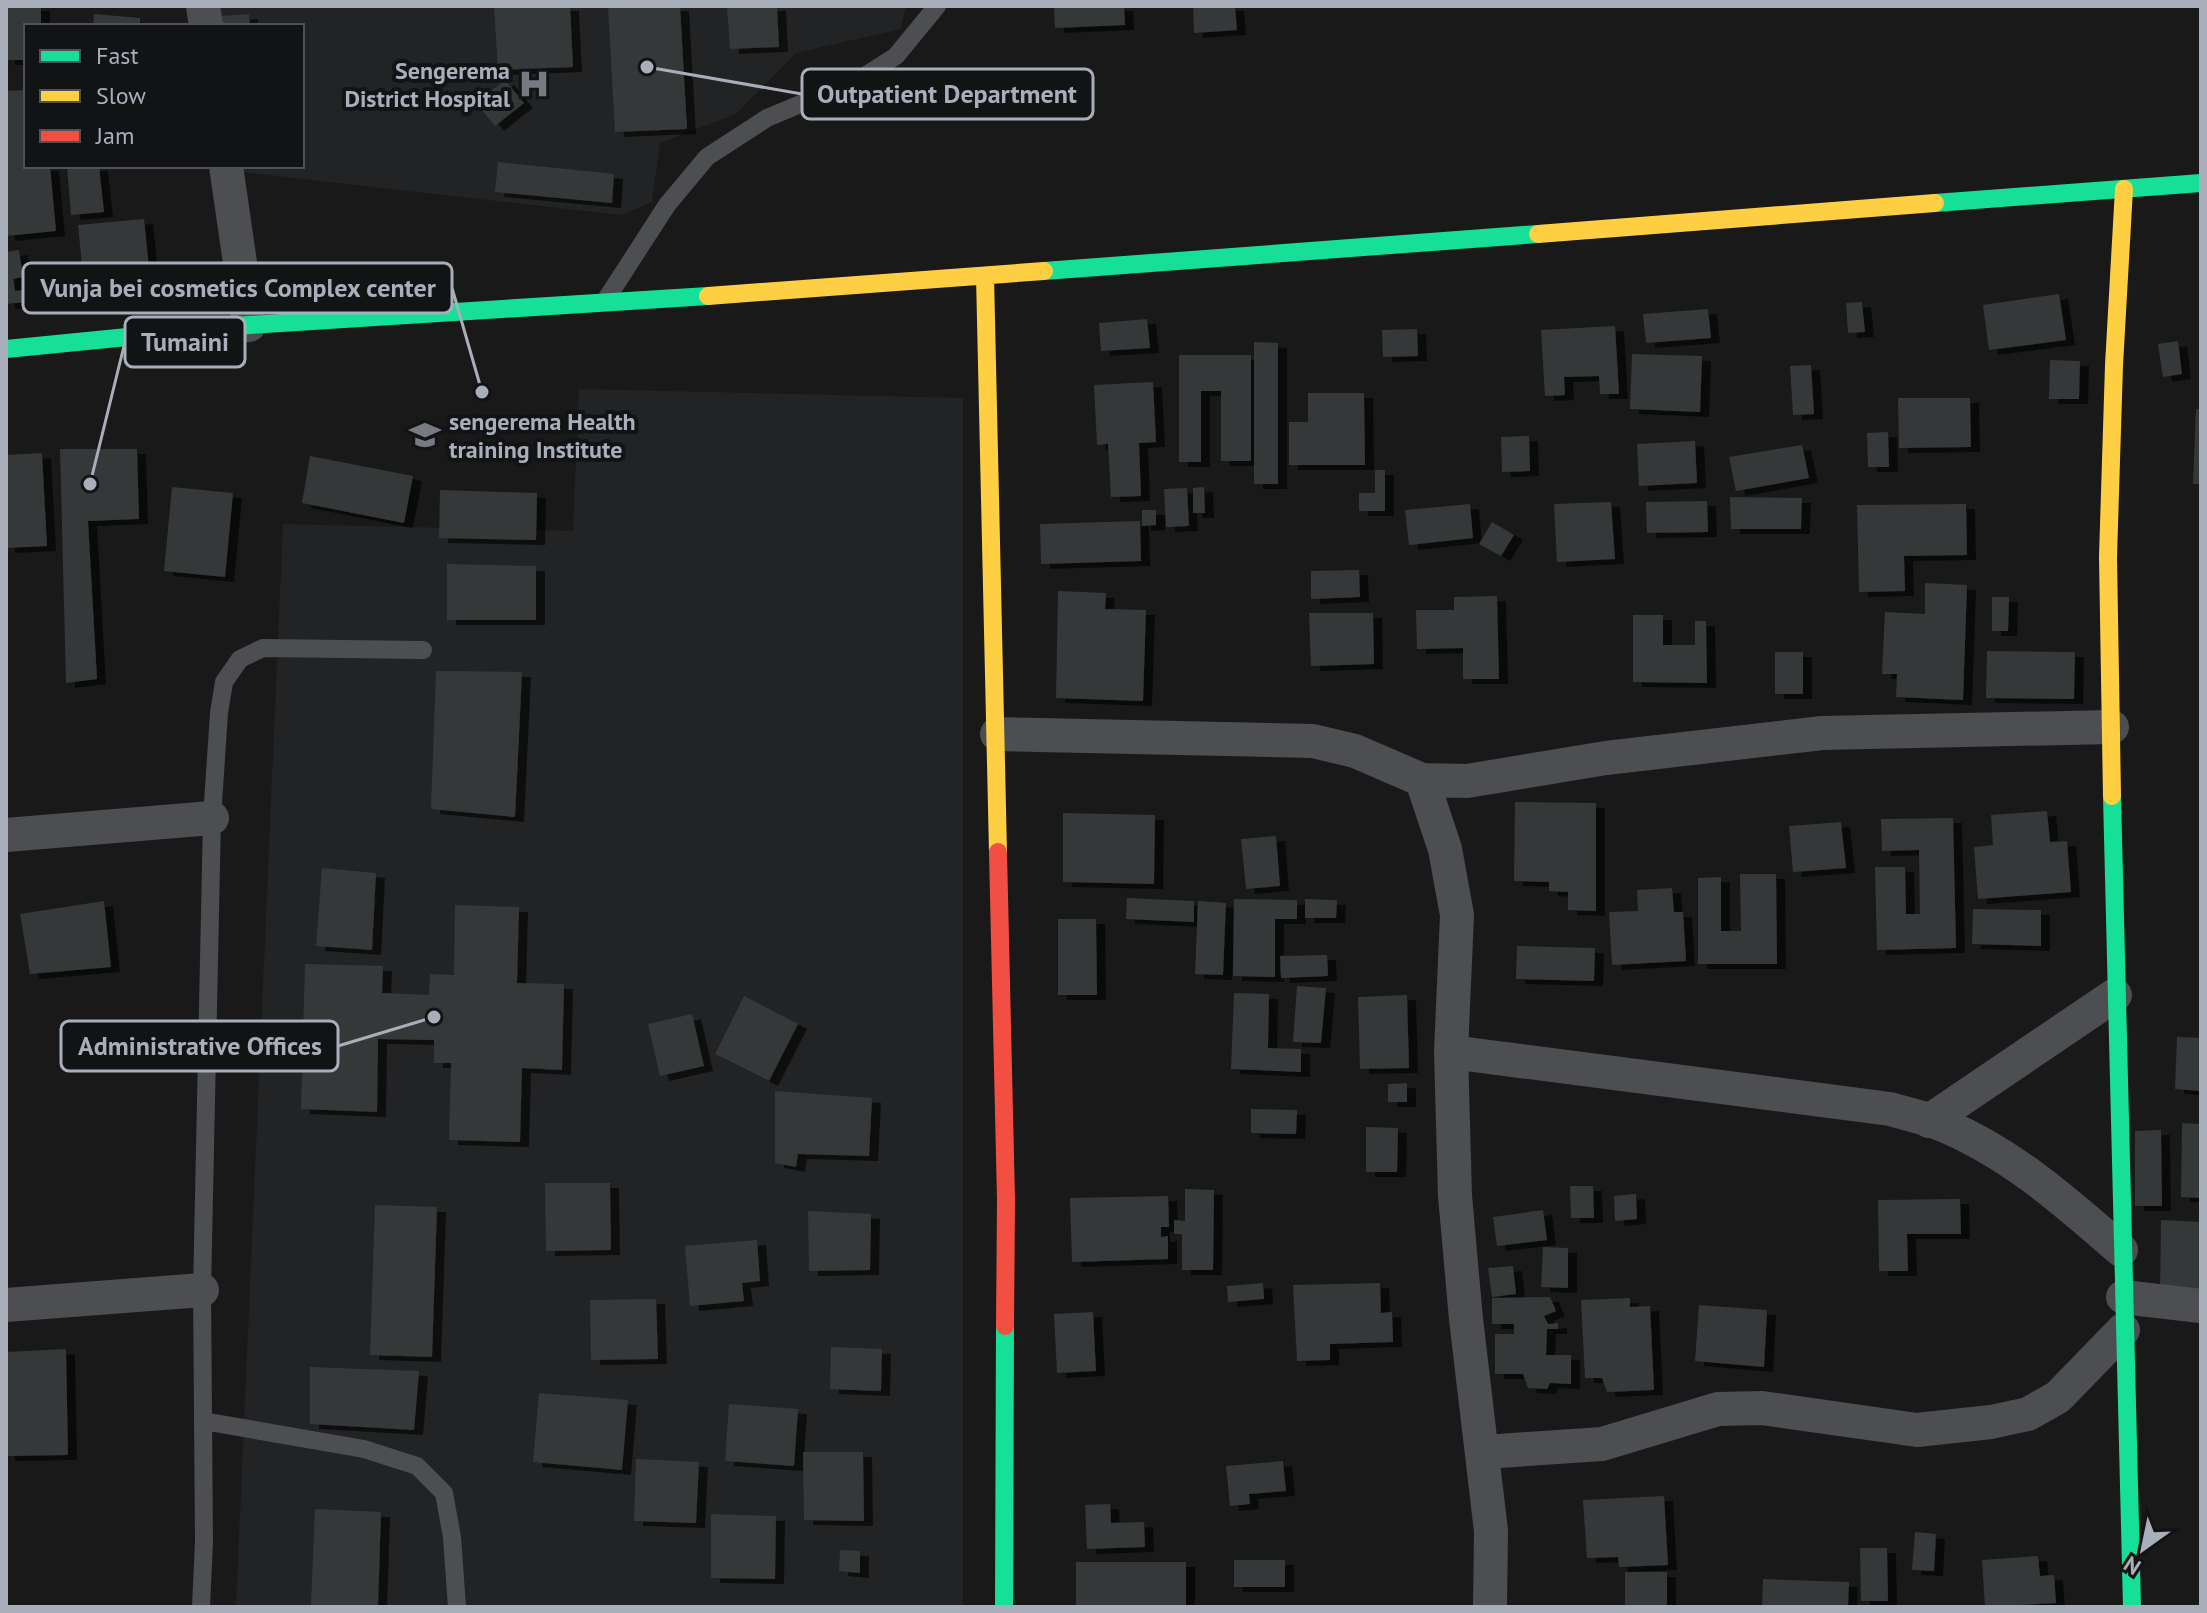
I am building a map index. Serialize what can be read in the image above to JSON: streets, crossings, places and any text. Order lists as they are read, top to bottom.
{
  "places": {
    "other": [
      "Outpatient Department",
      "Vunja bei cosmetics Complex center",
      "Tumaini",
      "Administrative Offices"
    ],
    "hospital": ["Sengerema District Hospital"],
    "school or university": ["sengerema Health training Institute"]
  },
  "legend": ["Fast", "Slow", "Jam"],
  "north": "bottom left"
}
